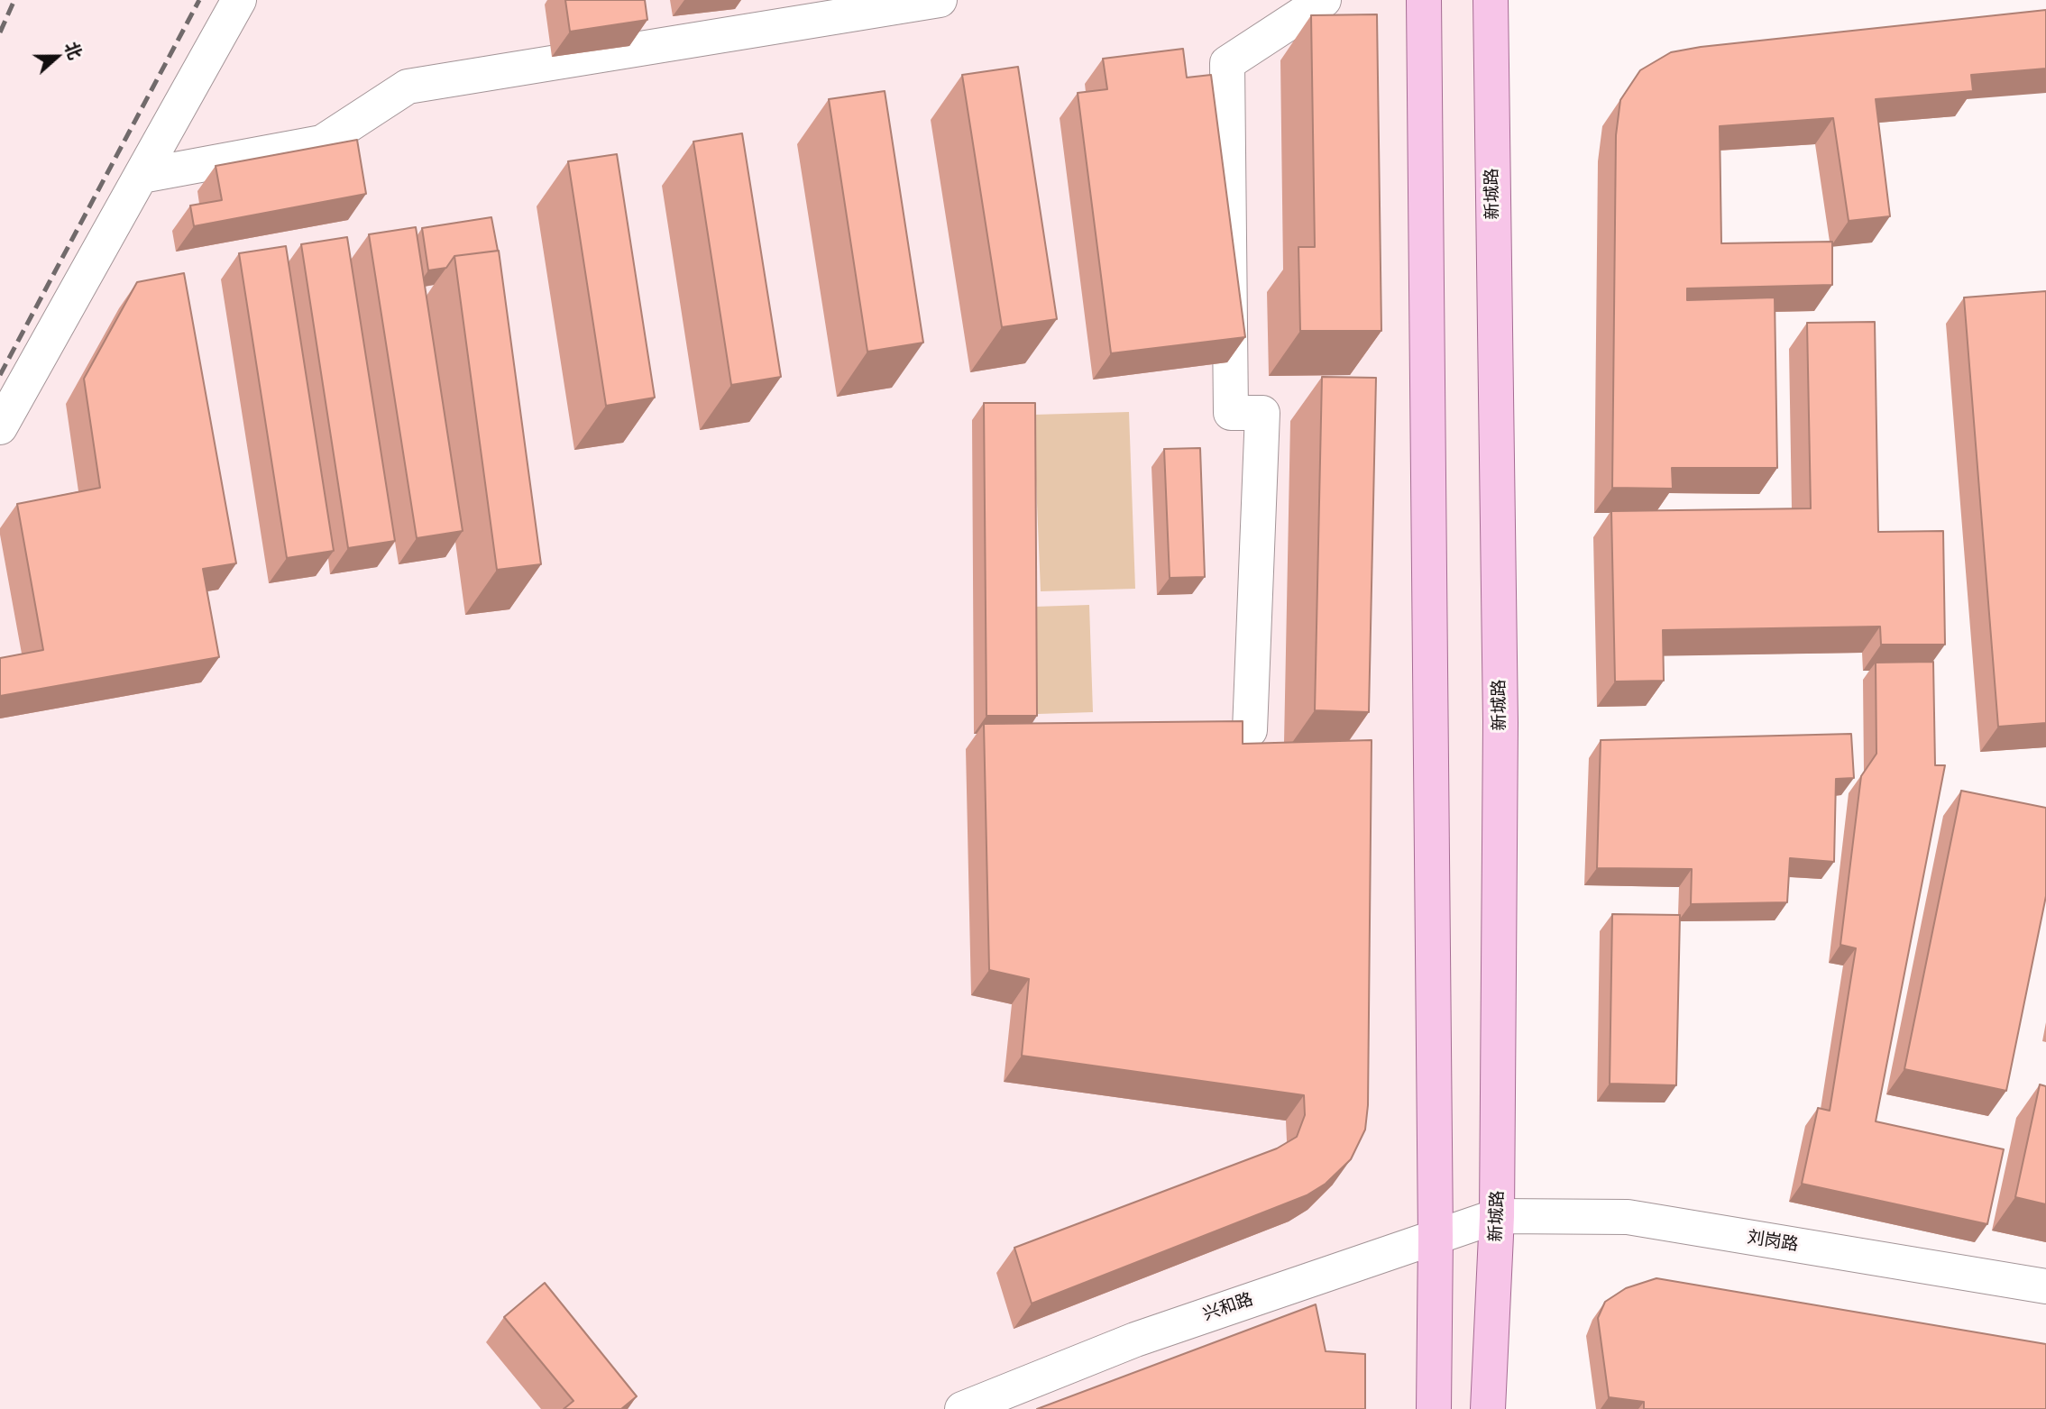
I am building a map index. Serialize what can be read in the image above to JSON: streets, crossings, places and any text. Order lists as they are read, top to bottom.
{
  "streets": {
    "main road": ["新城路"],
    "street": ["刘岗路", "兴和路"]
  },
  "crossings": [
    ["新城路", "刘岗路"],
    ["新城路", "兴和路"],
    ["刘岗路", "兴和路"]
  ],
  "north": "right"
}
